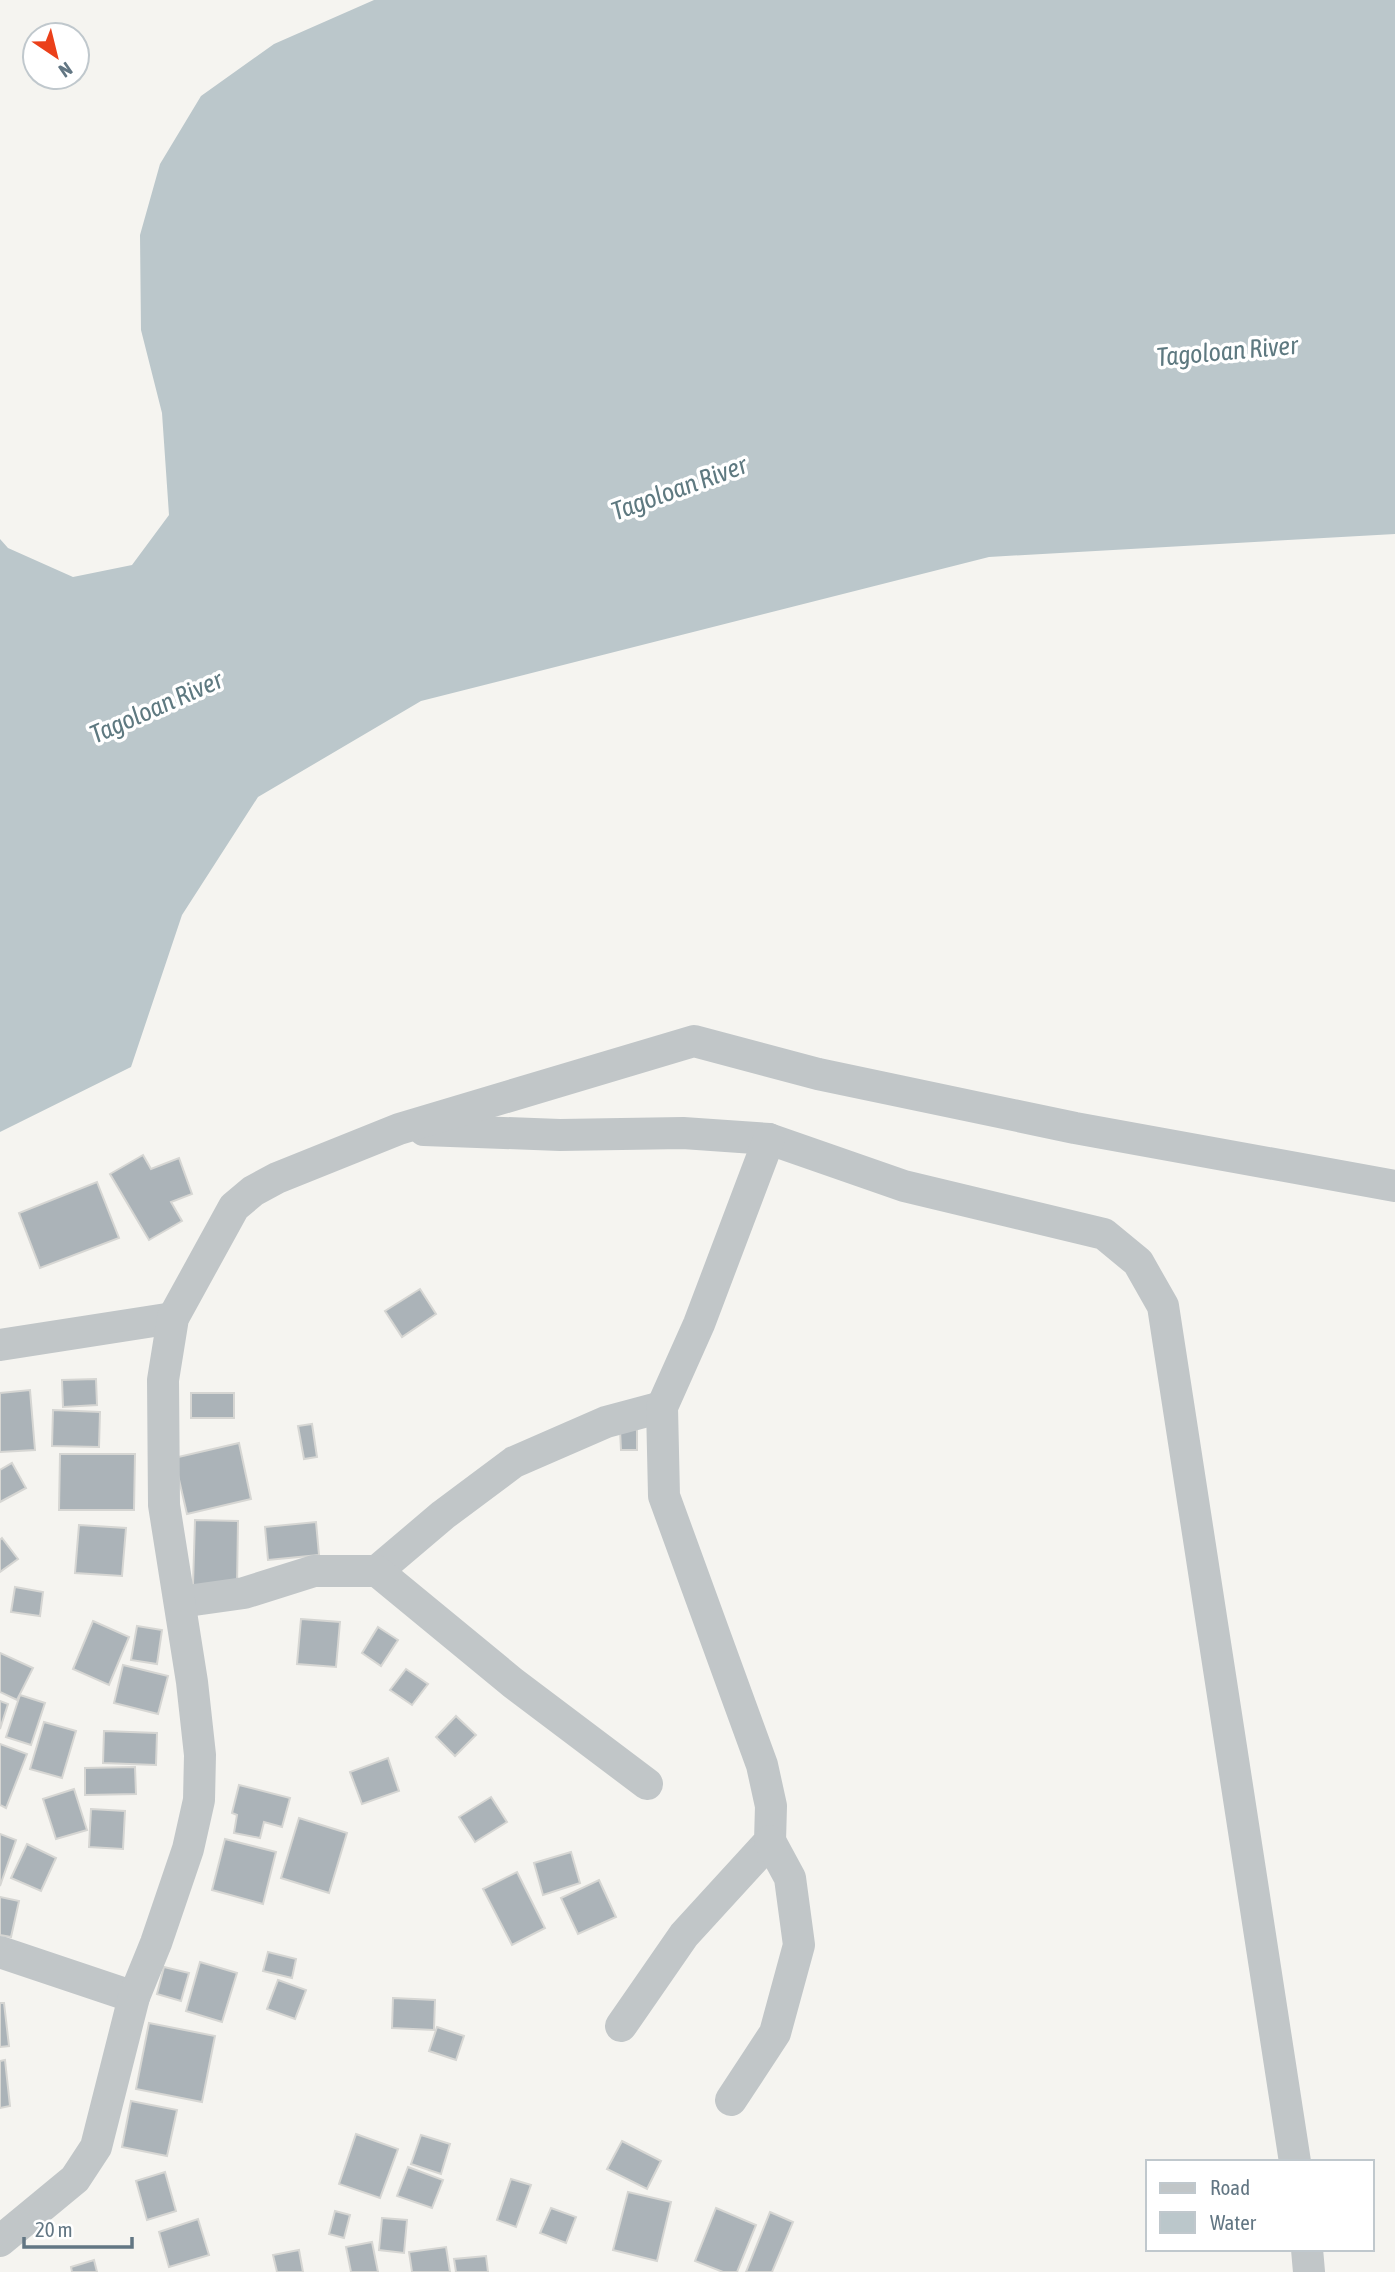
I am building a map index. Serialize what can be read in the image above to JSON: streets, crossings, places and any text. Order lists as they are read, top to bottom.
{
  "water": ["Tagoloan River"],
  "legend": ["Road", "Water"],
  "scale_bar": "20 m",
  "north": "bottom right"
}
